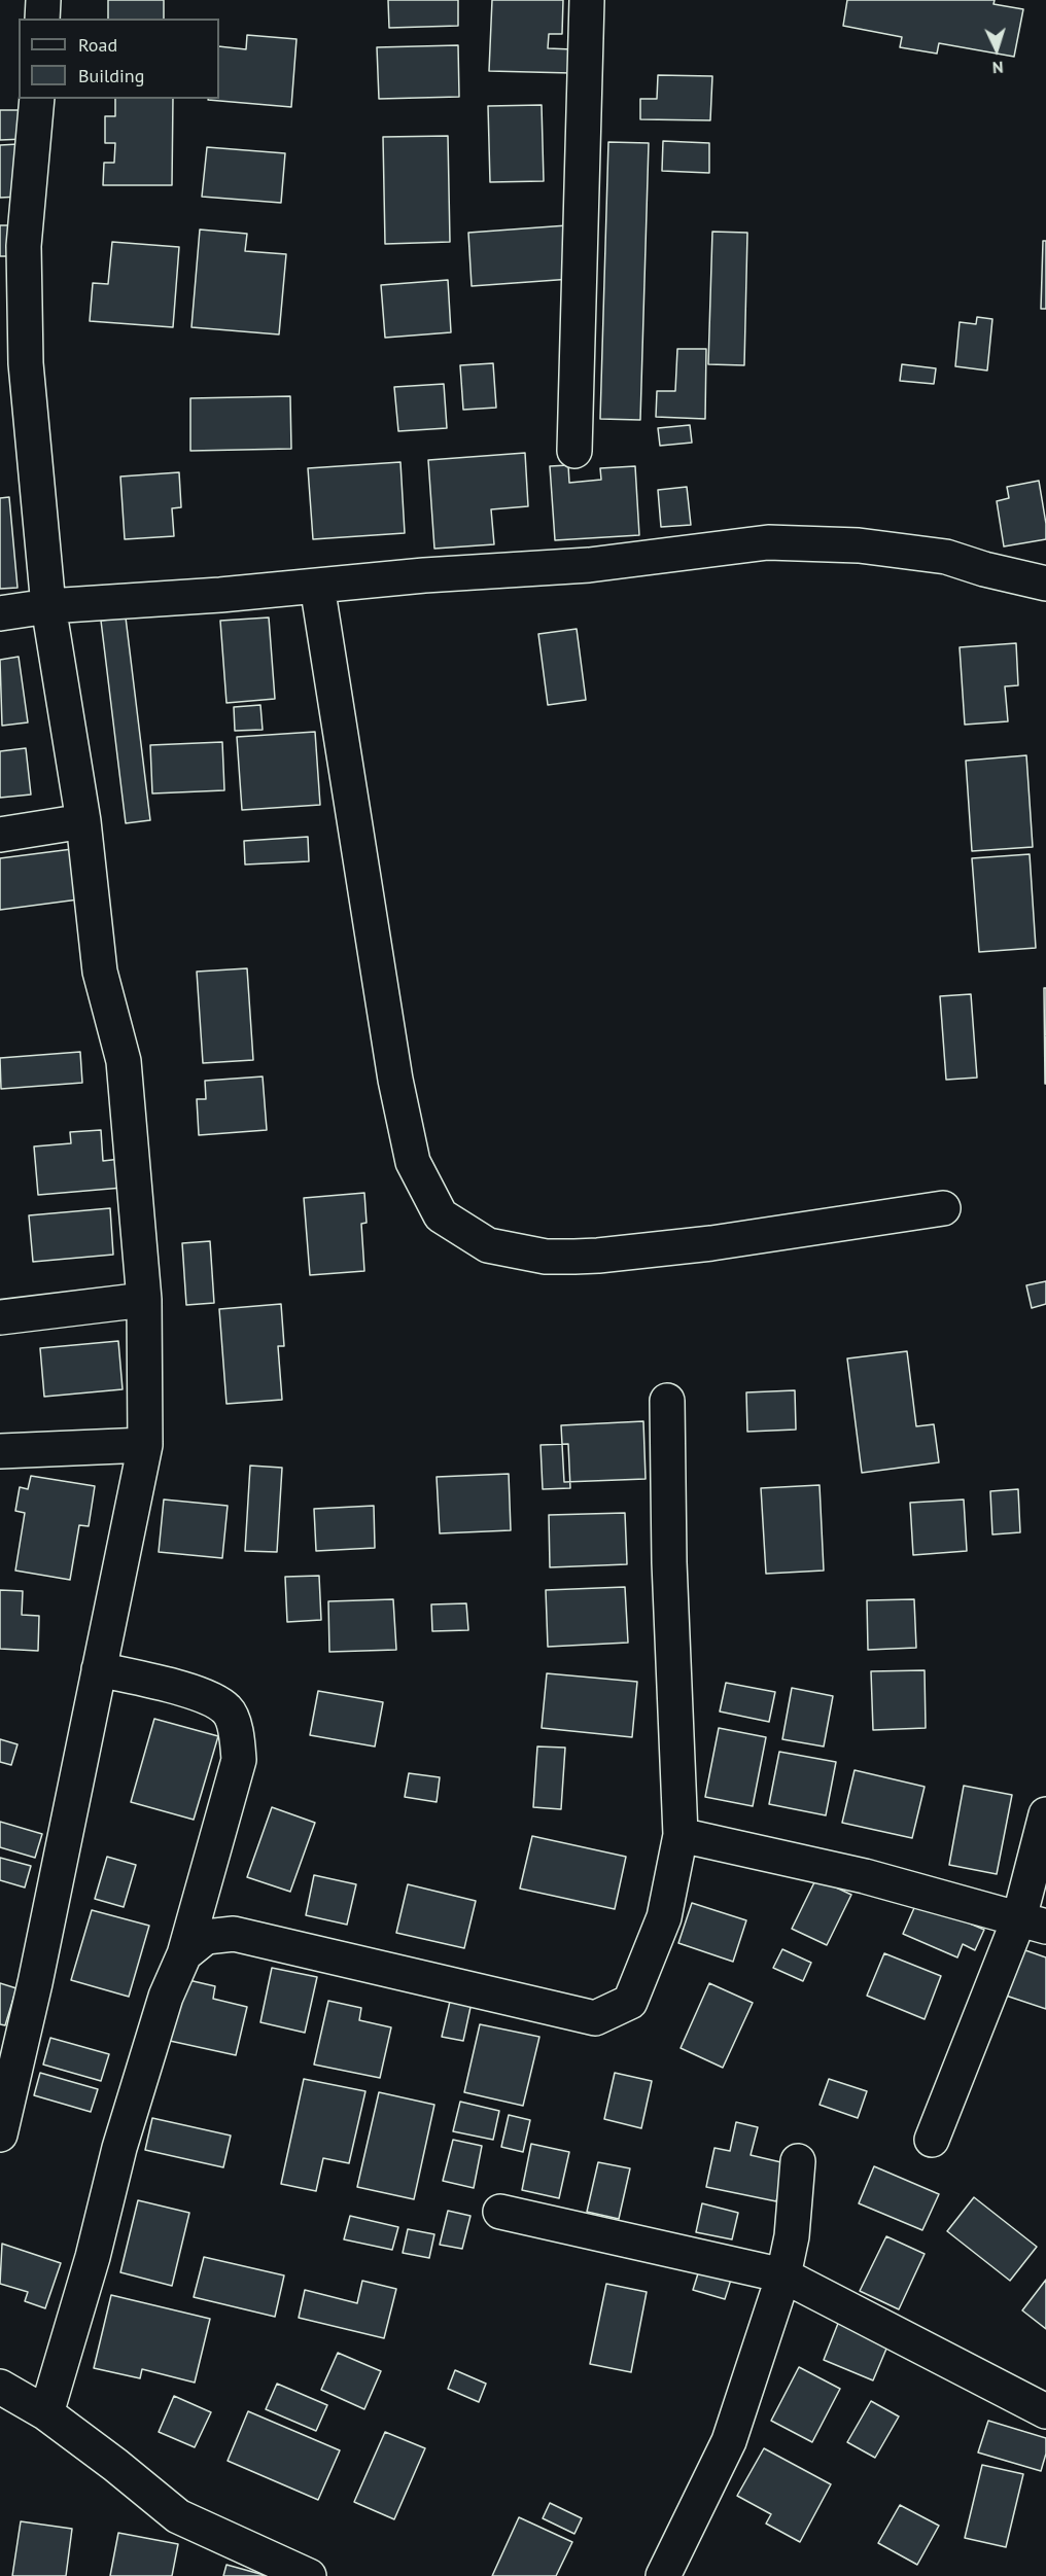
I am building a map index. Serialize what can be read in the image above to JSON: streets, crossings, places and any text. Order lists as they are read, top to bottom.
{
  "legend": ["Road", "Building"],
  "north": "bottom"
}
